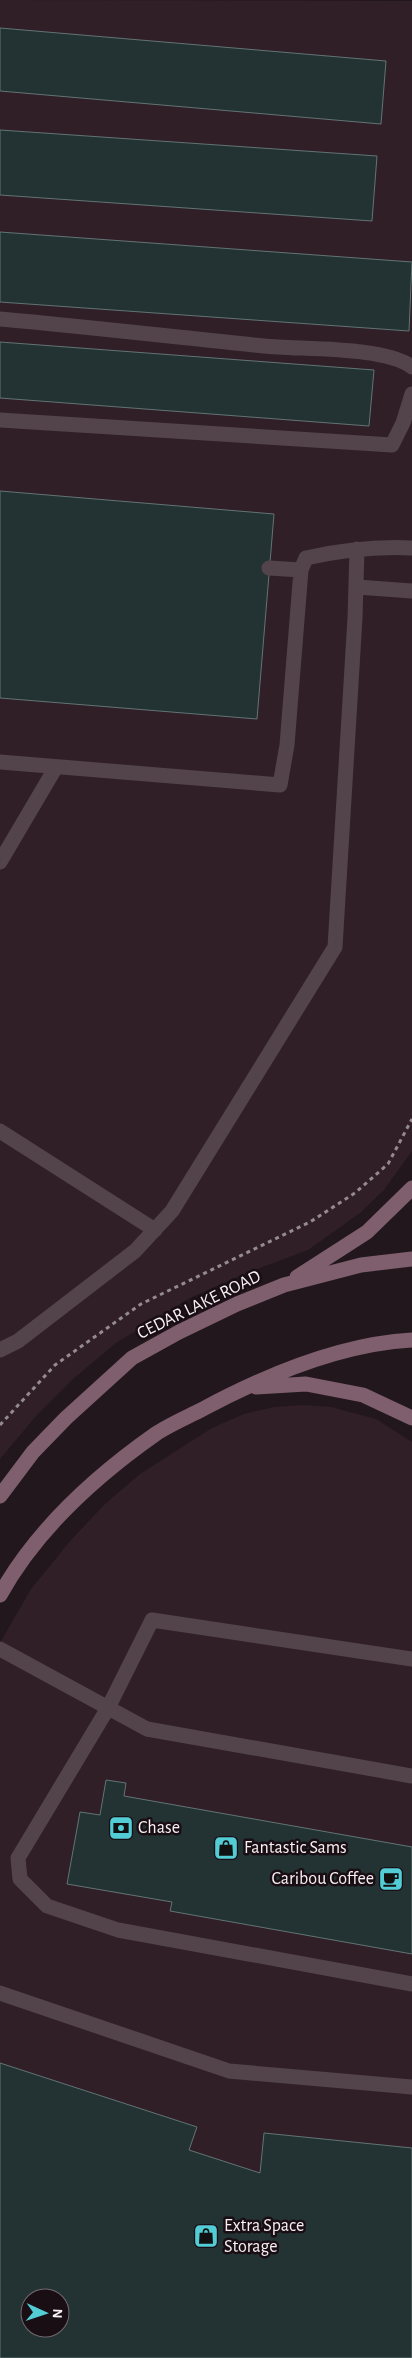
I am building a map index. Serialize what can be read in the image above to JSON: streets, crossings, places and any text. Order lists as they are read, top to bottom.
{
  "streets": {
    "street": ["CEDAR LAKE ROAD"]
  },
  "places": {
    "bank": ["Chase"],
    "shop": ["Fantastic Sams", "Extra Space Storage"],
    "cafe": ["Caribou Coffee"]
  },
  "north": "right"
}
